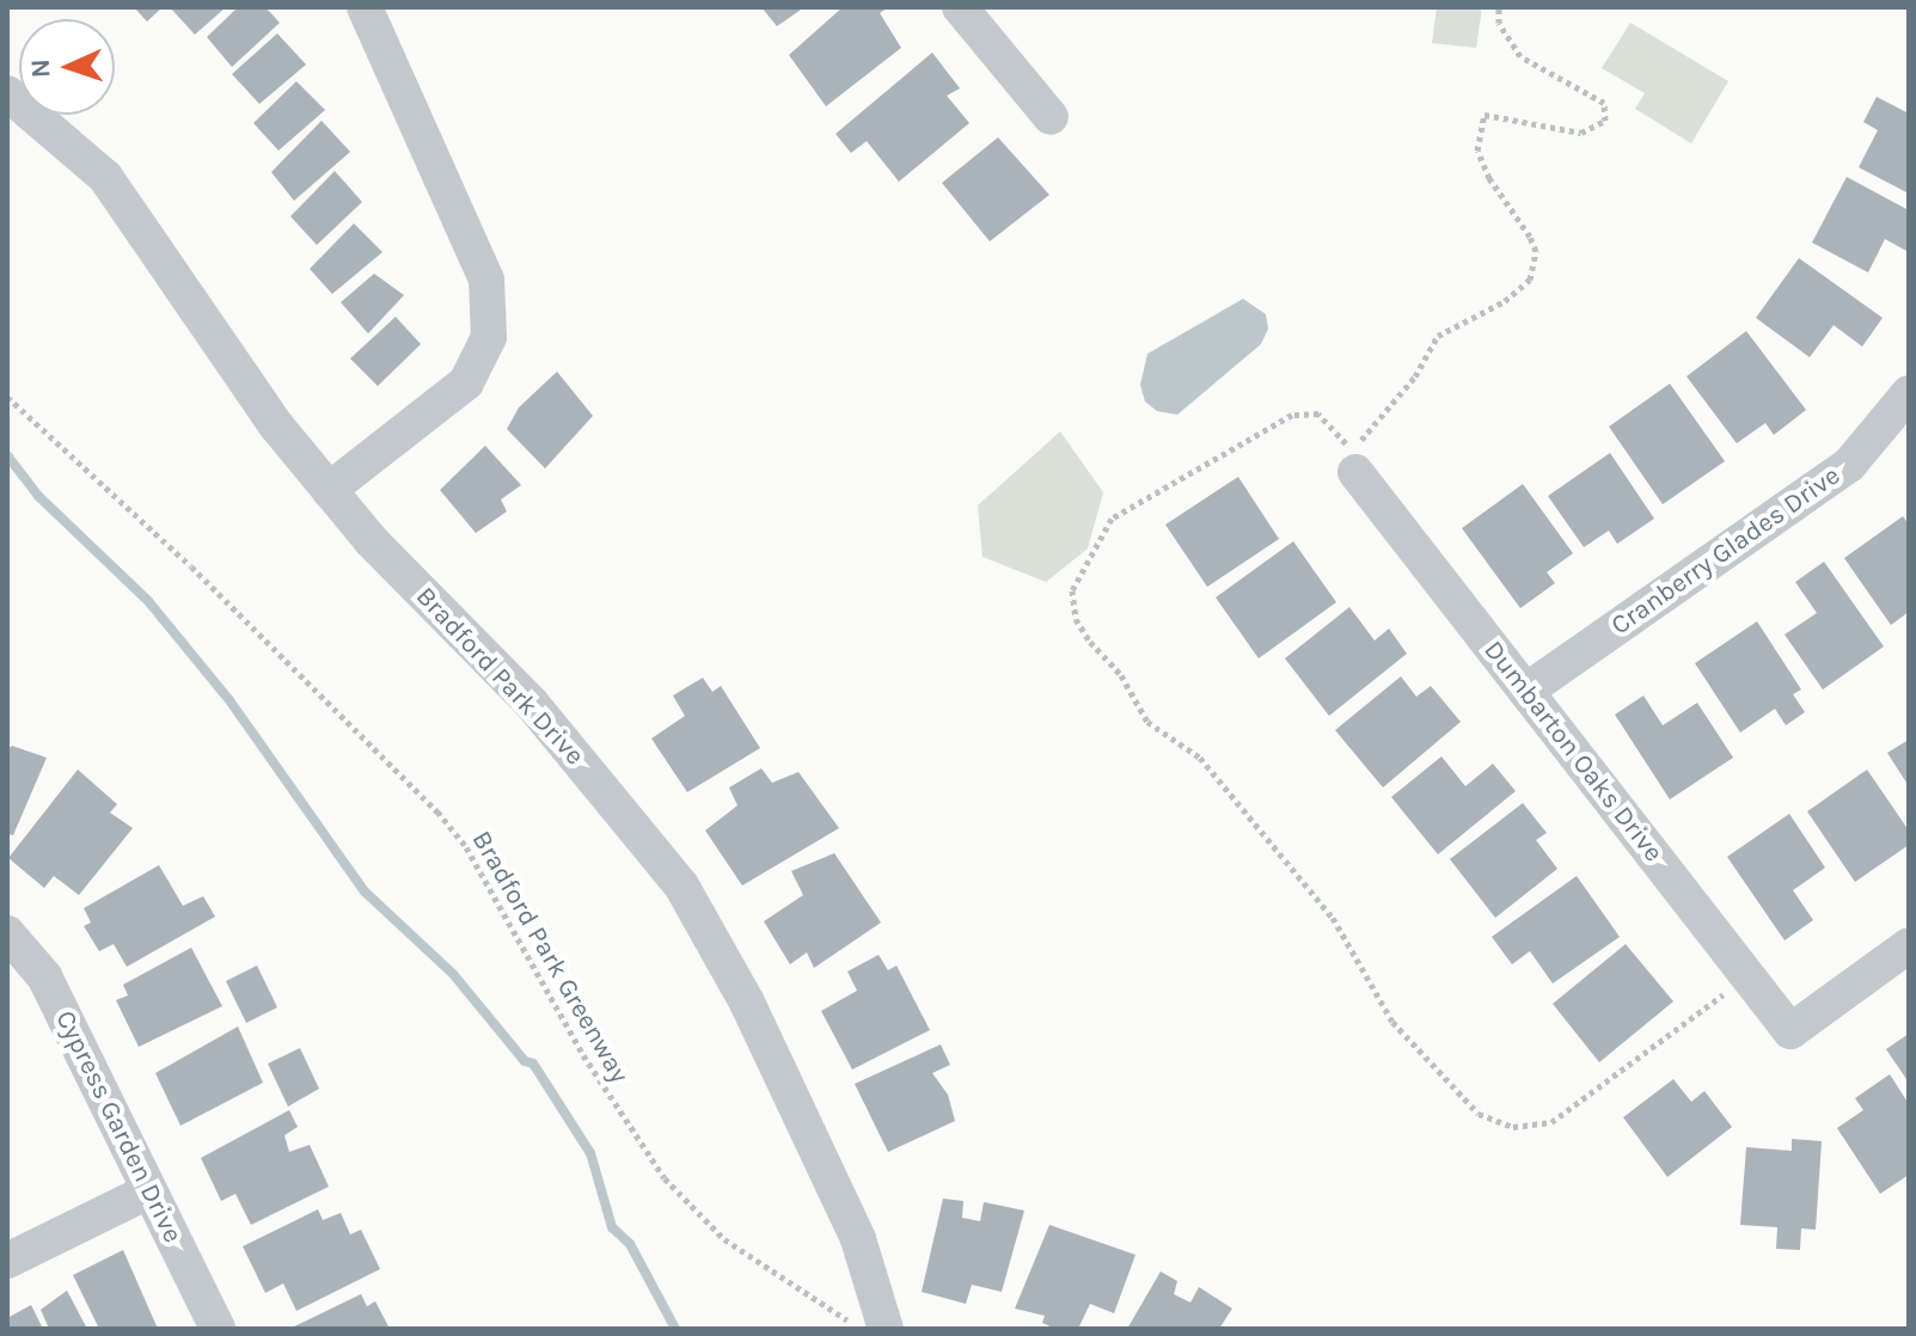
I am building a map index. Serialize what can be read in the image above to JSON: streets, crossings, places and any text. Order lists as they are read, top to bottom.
{
  "streets": {
    "street": [
      "Cranberry Glades Drive",
      "Bradford Park Drive",
      "Dumbarton Oaks Drive",
      "Cypress Garden Drive"
    ],
    "path": ["Bradford Park Greenway"]
  },
  "crossings": [
    ["Cranberry Glades Drive", "Dumbarton Oaks Drive"],
    ["Bradford Park Drive", "Bradford Park Greenway"]
  ],
  "north": "left"
}
